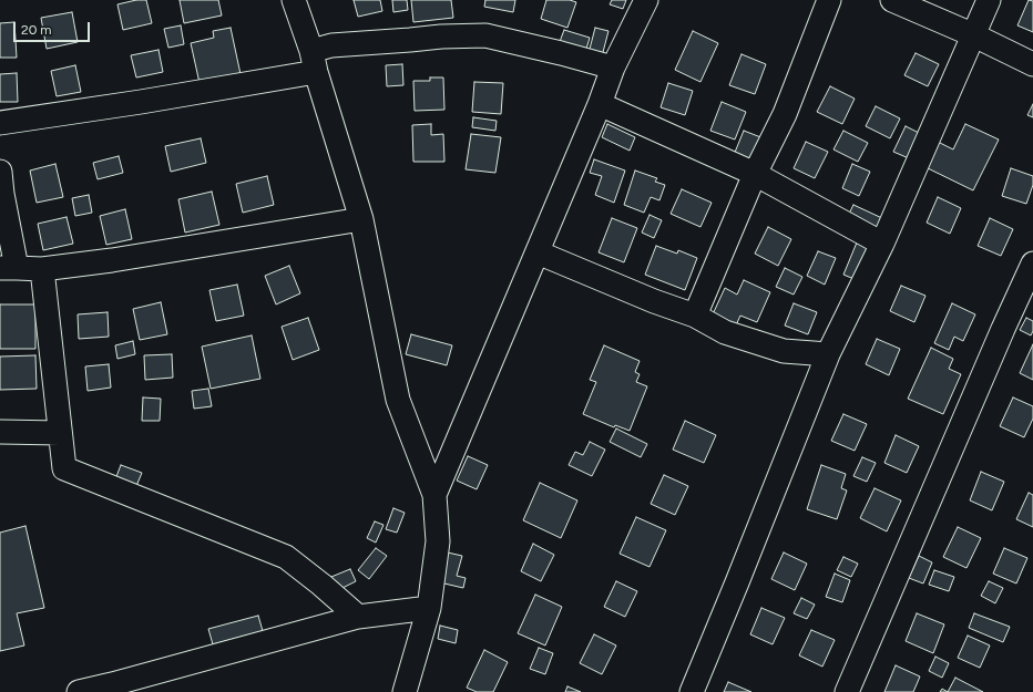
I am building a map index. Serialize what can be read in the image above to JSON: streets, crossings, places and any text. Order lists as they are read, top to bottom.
{
  "scale_bar": "20 m"
}
